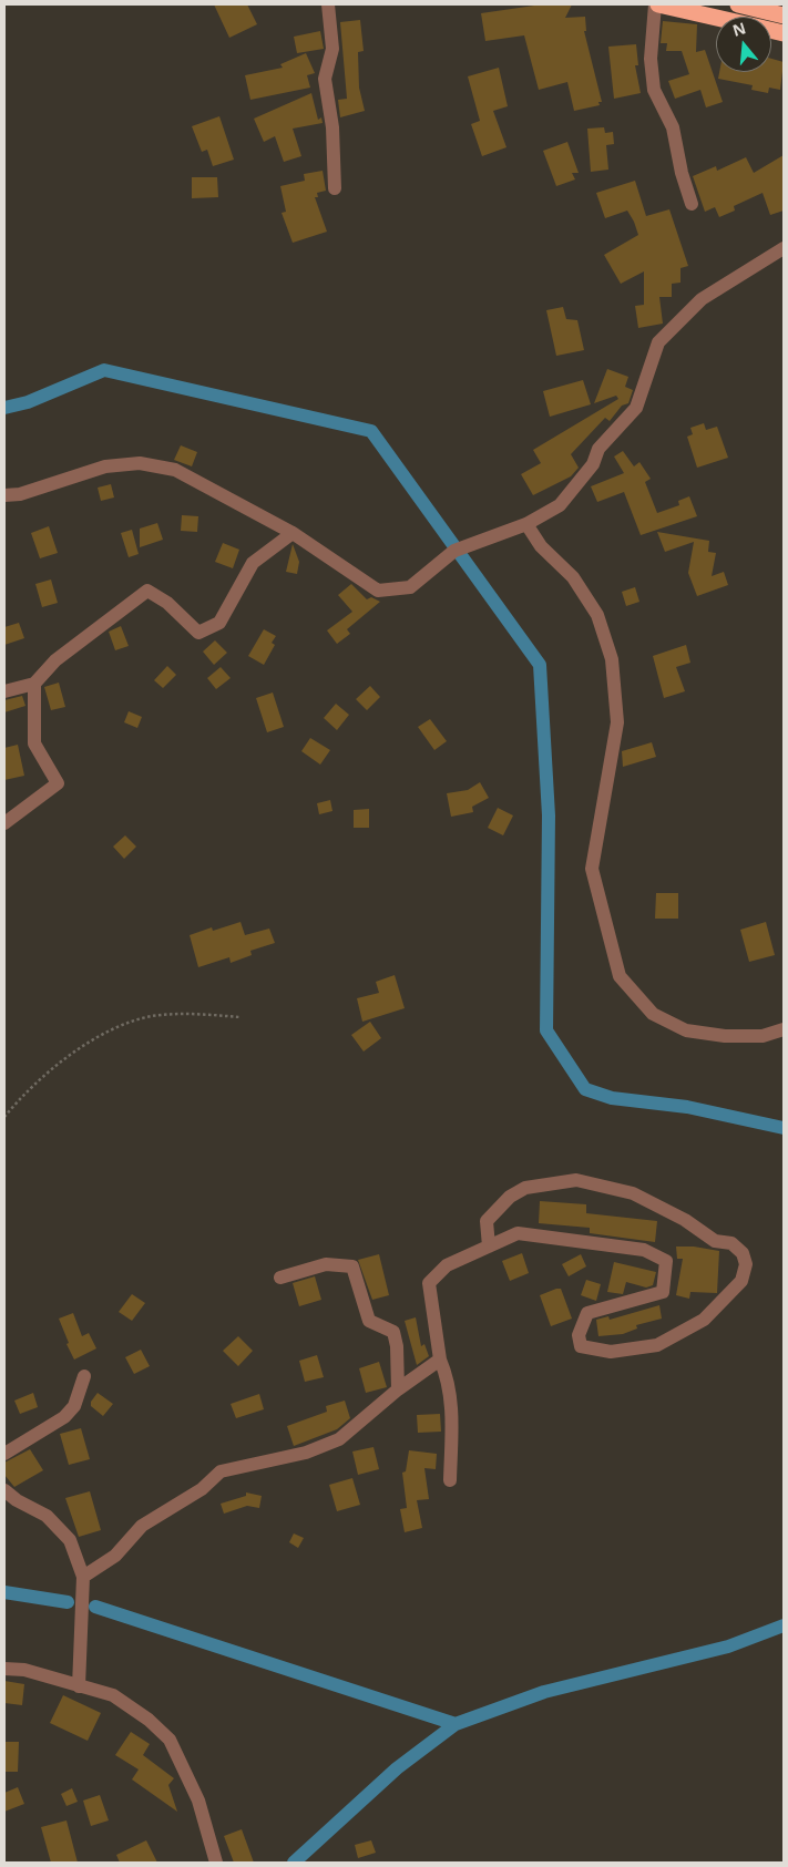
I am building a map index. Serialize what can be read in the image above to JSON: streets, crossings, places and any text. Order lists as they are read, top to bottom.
{
  "north": "top"
}
